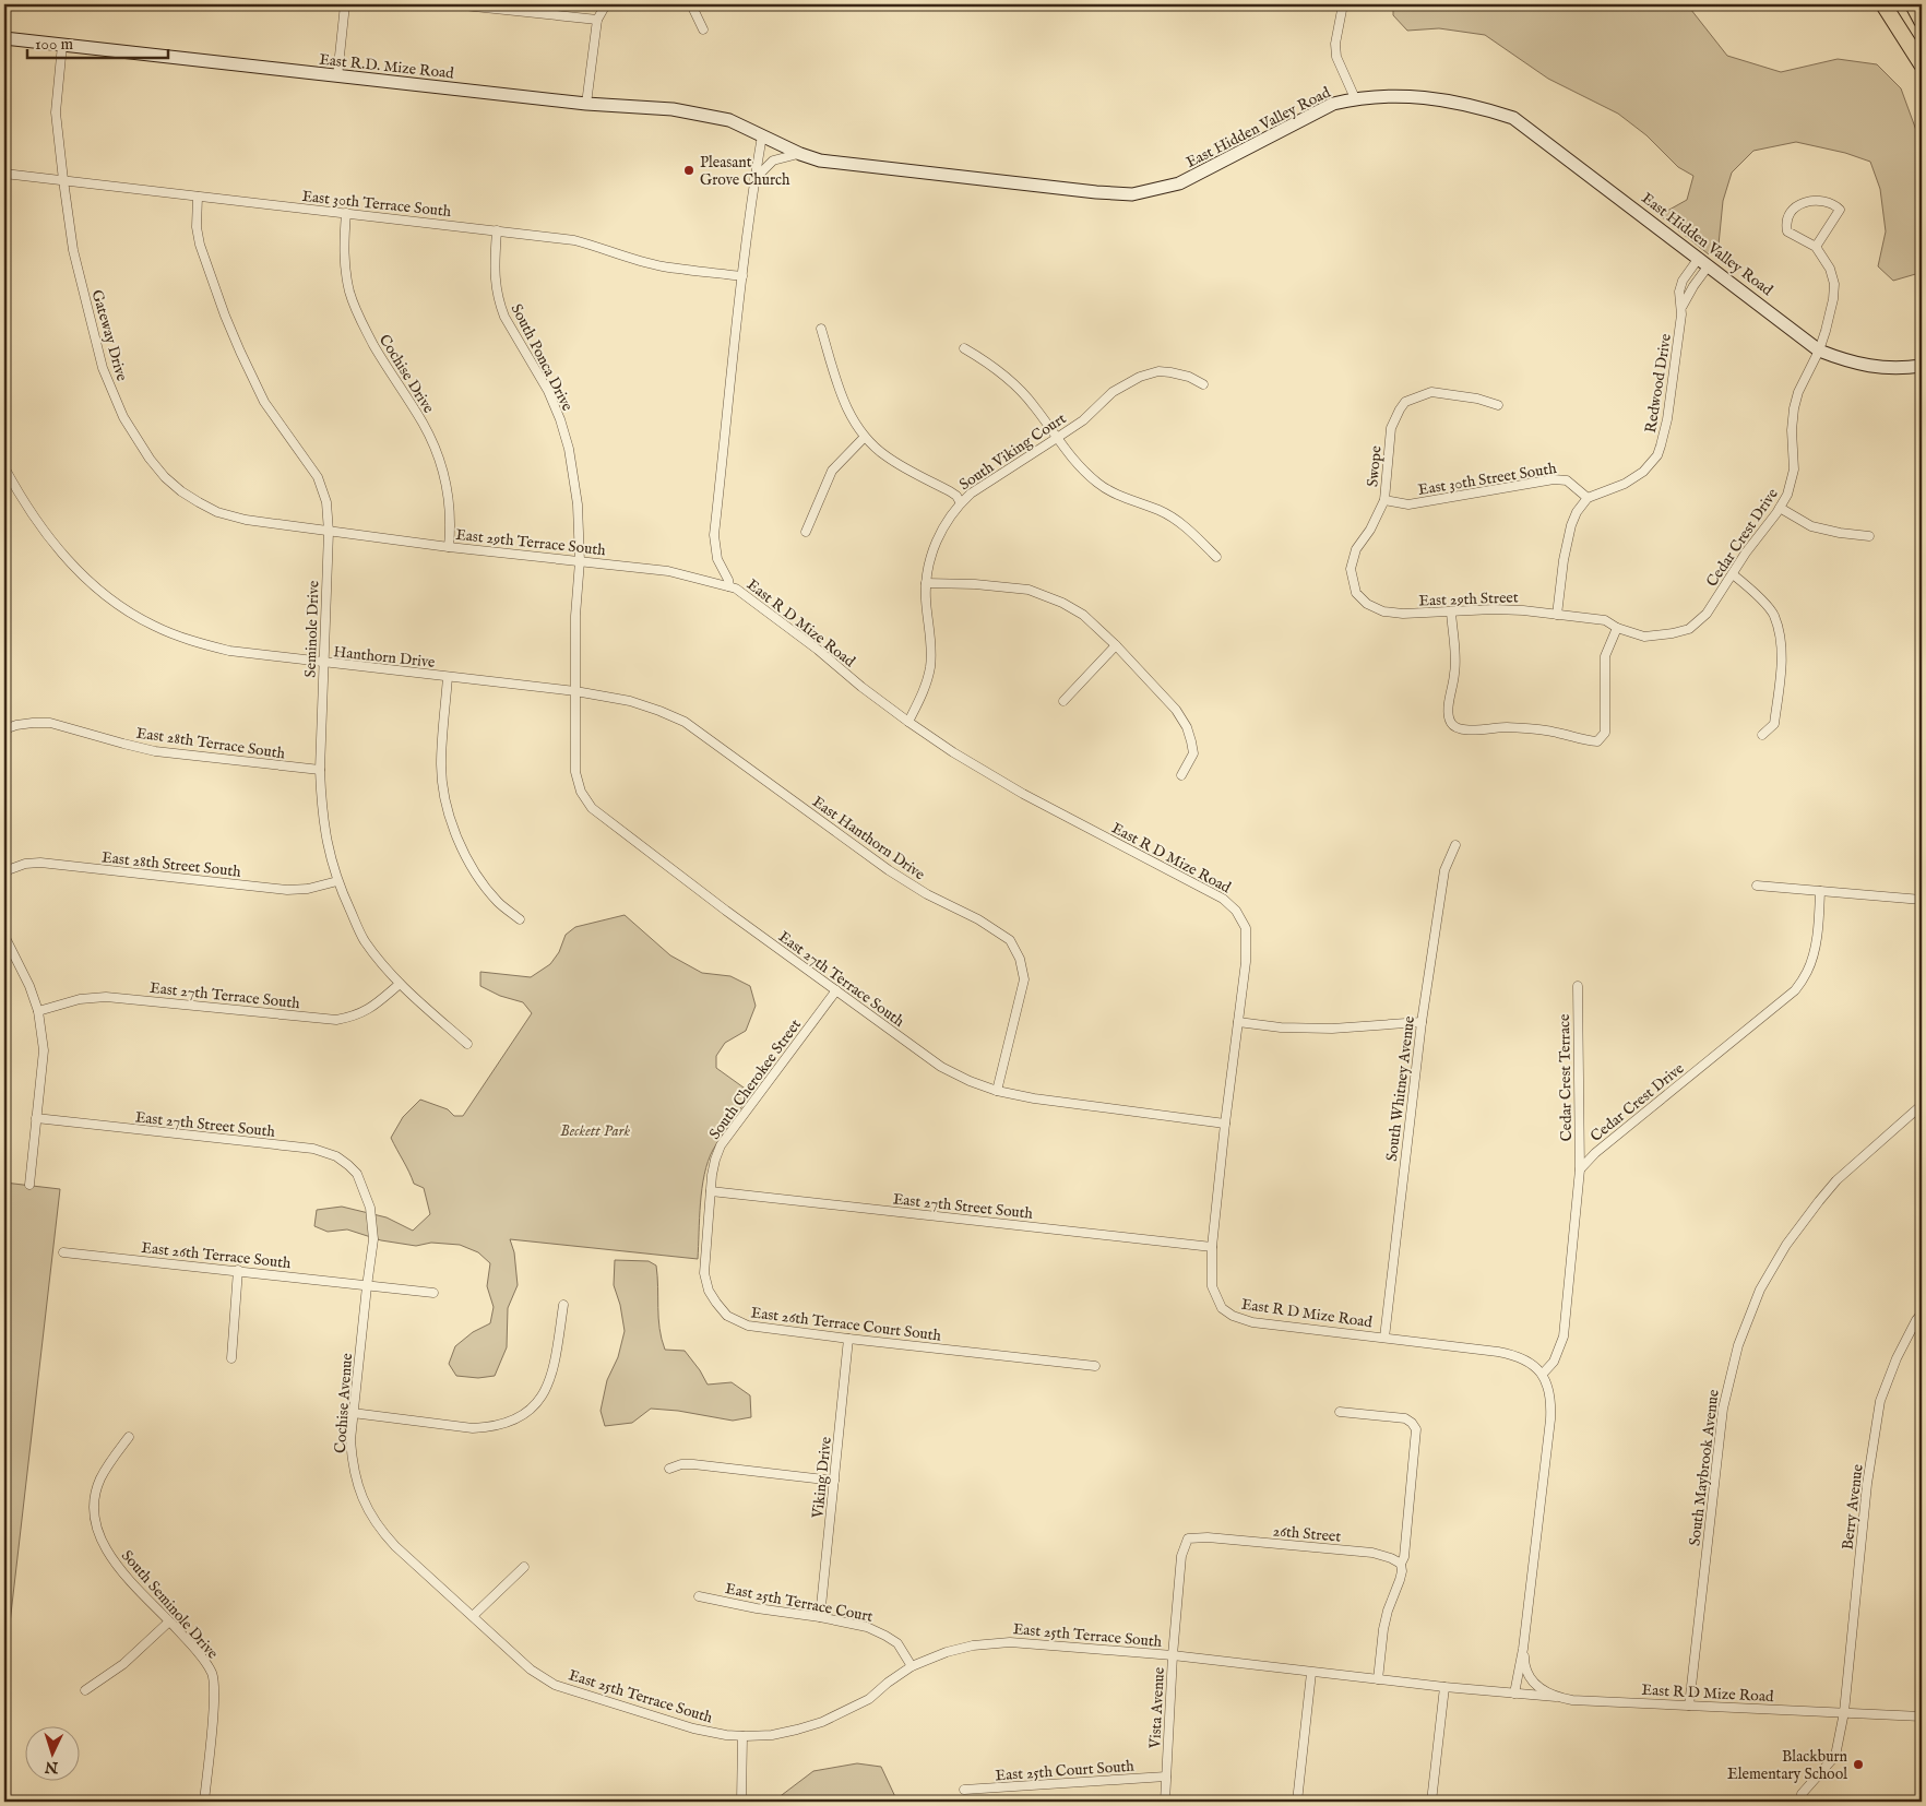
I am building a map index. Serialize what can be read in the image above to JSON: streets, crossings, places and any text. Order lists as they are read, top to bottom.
{
  "streets": {
    "main road": ["East R.D. Mize Road", "East Hidden Valley Road"],
    "street": [
      "East 30th Terrace South",
      "Gateway Drive",
      "South Ponca Drive",
      "Cochise Drive",
      "Redwood Drive",
      "South Viking Court",
      "Swope",
      "East 30th Street South",
      "Cedar Crest Drive",
      "East 29th Terrace South",
      "East 29th Street",
      "East R D Mize Road",
      "Seminole Drive",
      "Hanthorn Drive",
      "East 28th Terrace South",
      "East Hanthorn Drive",
      "East 28th Street South",
      "East 27th Terrace South",
      "Cedar Crest Terrace",
      "South Cherokee Street",
      "South Whitney Avenue",
      "East 27th Street South",
      "East 26th Terrace South",
      "East 26th Terrace Court South",
      "Cochise Avenue",
      "South Maybrook Avenue",
      "Viking Drive",
      "Berry Avenue",
      "26th Street",
      "East 25th Terrace Court",
      "South Seminole Drive",
      "East 25th Terrace South",
      "Vista Avenue",
      "East 25th Court South"
    ]
  },
  "crossings": [
    ["East R.D. Mize Road", "East Hidden Valley Road"],
    ["East R.D. Mize Road", "Gateway Drive"],
    ["East R.D. Mize Road", "East R D Mize Road"],
    ["East Hidden Valley Road", "Redwood Drive"],
    ["East Hidden Valley Road", "Cedar Crest Drive"],
    ["East Hidden Valley Road", "East R D Mize Road"],
    ["East 30th Terrace South", "Gateway Drive"],
    ["East 30th Terrace South", "South Ponca Drive"],
    ["East 30th Terrace South", "Cochise Drive"],
    ["East 30th Terrace South", "East R D Mize Road"],
    ["East 30th Terrace South", "Seminole Drive"],
    ["Gateway Drive", "East 29th Terrace South"],
    ["Gateway Drive", "Seminole Drive"],
    ["South Ponca Drive", "East 29th Terrace South"],
    ["South Ponca Drive", "Hanthorn Drive"],
    ["South Ponca Drive", "East Hanthorn Drive"],
    ["South Ponca Drive", "East 27th Terrace South"],
    ["Cochise Drive", "East 29th Terrace South"],
    ["Redwood Drive", "East 30th Street South"],
    ["South Viking Court", "East R D Mize Road"],
    ["Swope", "East 30th Street South"],
    ["Swope", "East 29th Street"],
    ["Cedar Crest Drive", "East 29th Street"],
    ["Cedar Crest Drive", "Cedar Crest Terrace"],
    ["East 29th Terrace South", "East R D Mize Road"],
    ["East 29th Terrace South", "Seminole Drive"],
    ["East R D Mize Road", "East 27th Terrace South"],
    ["East R D Mize Road", "South Whitney Avenue"],
    ["East R D Mize Road", "East 27th Street South"],
    ["East R D Mize Road", "South Maybrook Avenue"],
    ["East R D Mize Road", "Berry Avenue"],
    ["East R D Mize Road", "East 25th Terrace South"],
    ["Seminole Drive", "Hanthorn Drive"],
    ["Seminole Drive", "East 28th Terrace South"],
    ["Seminole Drive", "East 28th Street South"],
    ["Seminole Drive", "East 27th Terrace South"],
    ["Hanthorn Drive", "East Hanthorn Drive"],
    ["Hanthorn Drive", "East 27th Terrace South"],
    ["East Hanthorn Drive", "East 27th Terrace South"],
    ["East 27th Terrace South", "South Cherokee Street"],
    ["South Cherokee Street", "East 27th Street South"],
    ["South Cherokee Street", "East 26th Terrace Court South"],
    ["East 27th Street South", "East 26th Terrace Court South"],
    ["East 27th Street South", "Cochise Avenue"],
    ["East 26th Terrace South", "Cochise Avenue"],
    ["East 26th Terrace Court South", "Viking Drive"],
    ["Cochise Avenue", "East 25th Terrace South"],
    ["Viking Drive", "East 25th Terrace Court"],
    ["26th Street", "Vista Avenue"],
    ["East 25th Terrace Court", "East 25th Terrace South"],
    ["East 25th Terrace South", "Vista Avenue"],
    ["Vista Avenue", "East 25th Court South"]
  ],
  "parks": ["Beckett Park"],
  "places": ["Pleasant Grove Church", "Blackburn Elementary School"],
  "scale_bar": "100 m",
  "north": "bottom"
}
